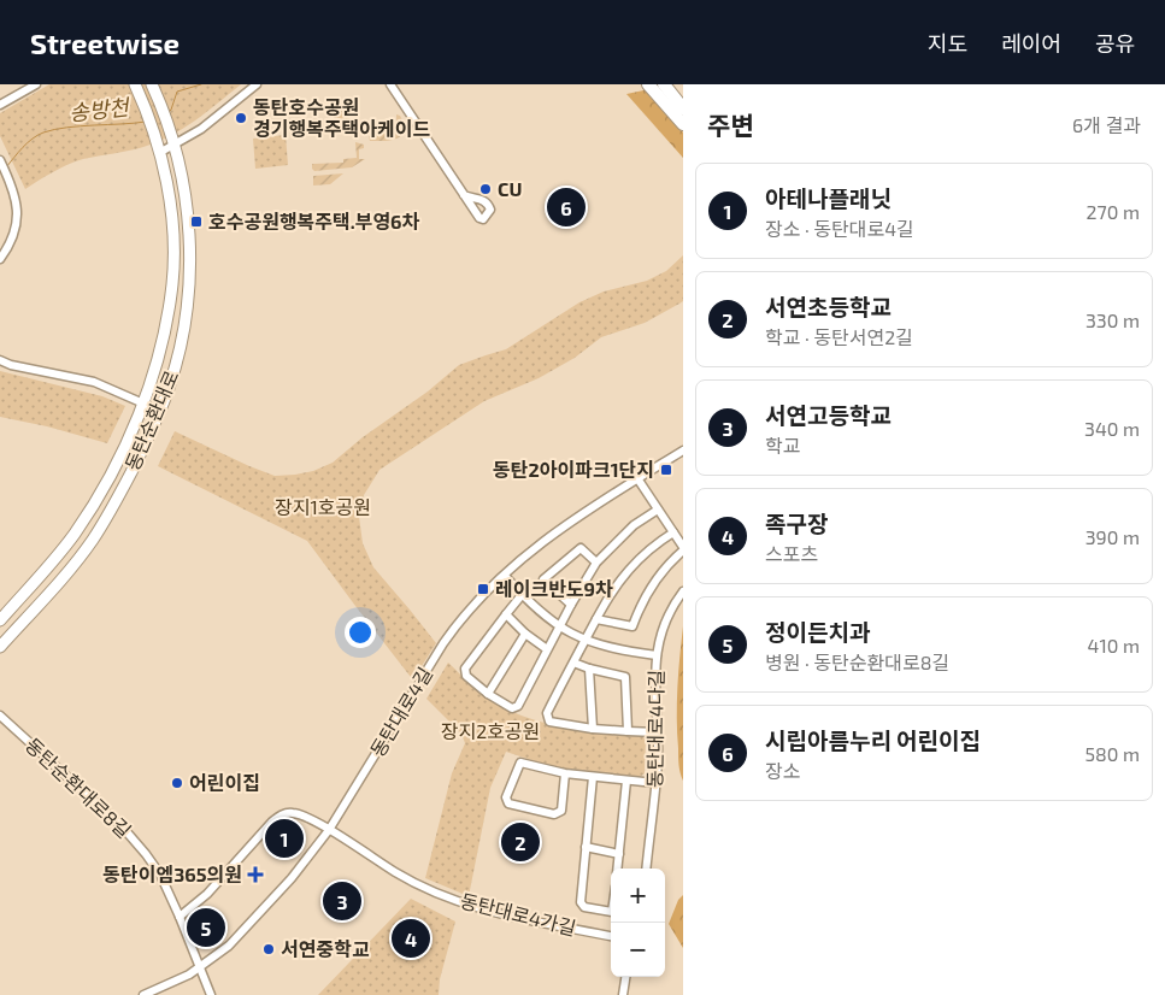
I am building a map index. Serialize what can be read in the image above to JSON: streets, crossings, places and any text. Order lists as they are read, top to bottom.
{
  "streets": {
    "main road": ["동탄순환대로"],
    "street": [
      "동탄대로4길",
      "동탄대로4다길",
      "동탄순환대로8길",
      "동탄대로4가길"
    ]
  },
  "crossings": [
    ["동탄대로4길", "동탄순환대로8길"],
    ["동탄대로4길", "동탄대로4가길"],
    ["동탄순환대로8길", "동탄대로4가길"]
  ],
  "water": ["송방천"],
  "parks": ["장지1호공원", "장지2호공원"],
  "places": {
    "other": [
      "동탄호수공원 경기행복주택아케이드",
      "CU",
      "어린이집",
      "서연중학교"
    ],
    "transit": ["호수공원행복주택.부영6차", "동탄2아이파크1단지", "레이크반도9차"],
    "health": ["동탄이엠365의원"]
  },
  "page": {
    "header": "Streetwise",
    "nav": ["지도", "레이어", "공유"],
    "heading": ["주변", "6개 결과"],
    "list": [
      {
        "mark": "1",
        "name": "아테나플래닛",
        "note": "장소 · 동탄대로4길",
        "value": "270 m"
      },
      {
        "mark": "2",
        "name": "서연초등학교",
        "note": "학교 · 동탄서연2길",
        "value": "330 m"
      },
      {
        "mark": "3",
        "name": "서연고등학교",
        "note": "학교",
        "value": "340 m"
      },
      {
        "mark": "4",
        "name": "족구장",
        "note": "스포츠",
        "value": "390 m"
      },
      {
        "mark": "5",
        "name": "정이든치과",
        "note": "병원 · 동탄순환대로8길",
        "value": "410 m"
      },
      {
        "mark": "6",
        "name": "시립아름누리 어린이집",
        "note": "장소",
        "value": "580 m"
      }
    ],
    "pins": [
      "6",
      "1",
      "2",
      "3",
      "5",
      "4"
    ],
    "map_buttons": ["+", "−"]
  }
}
